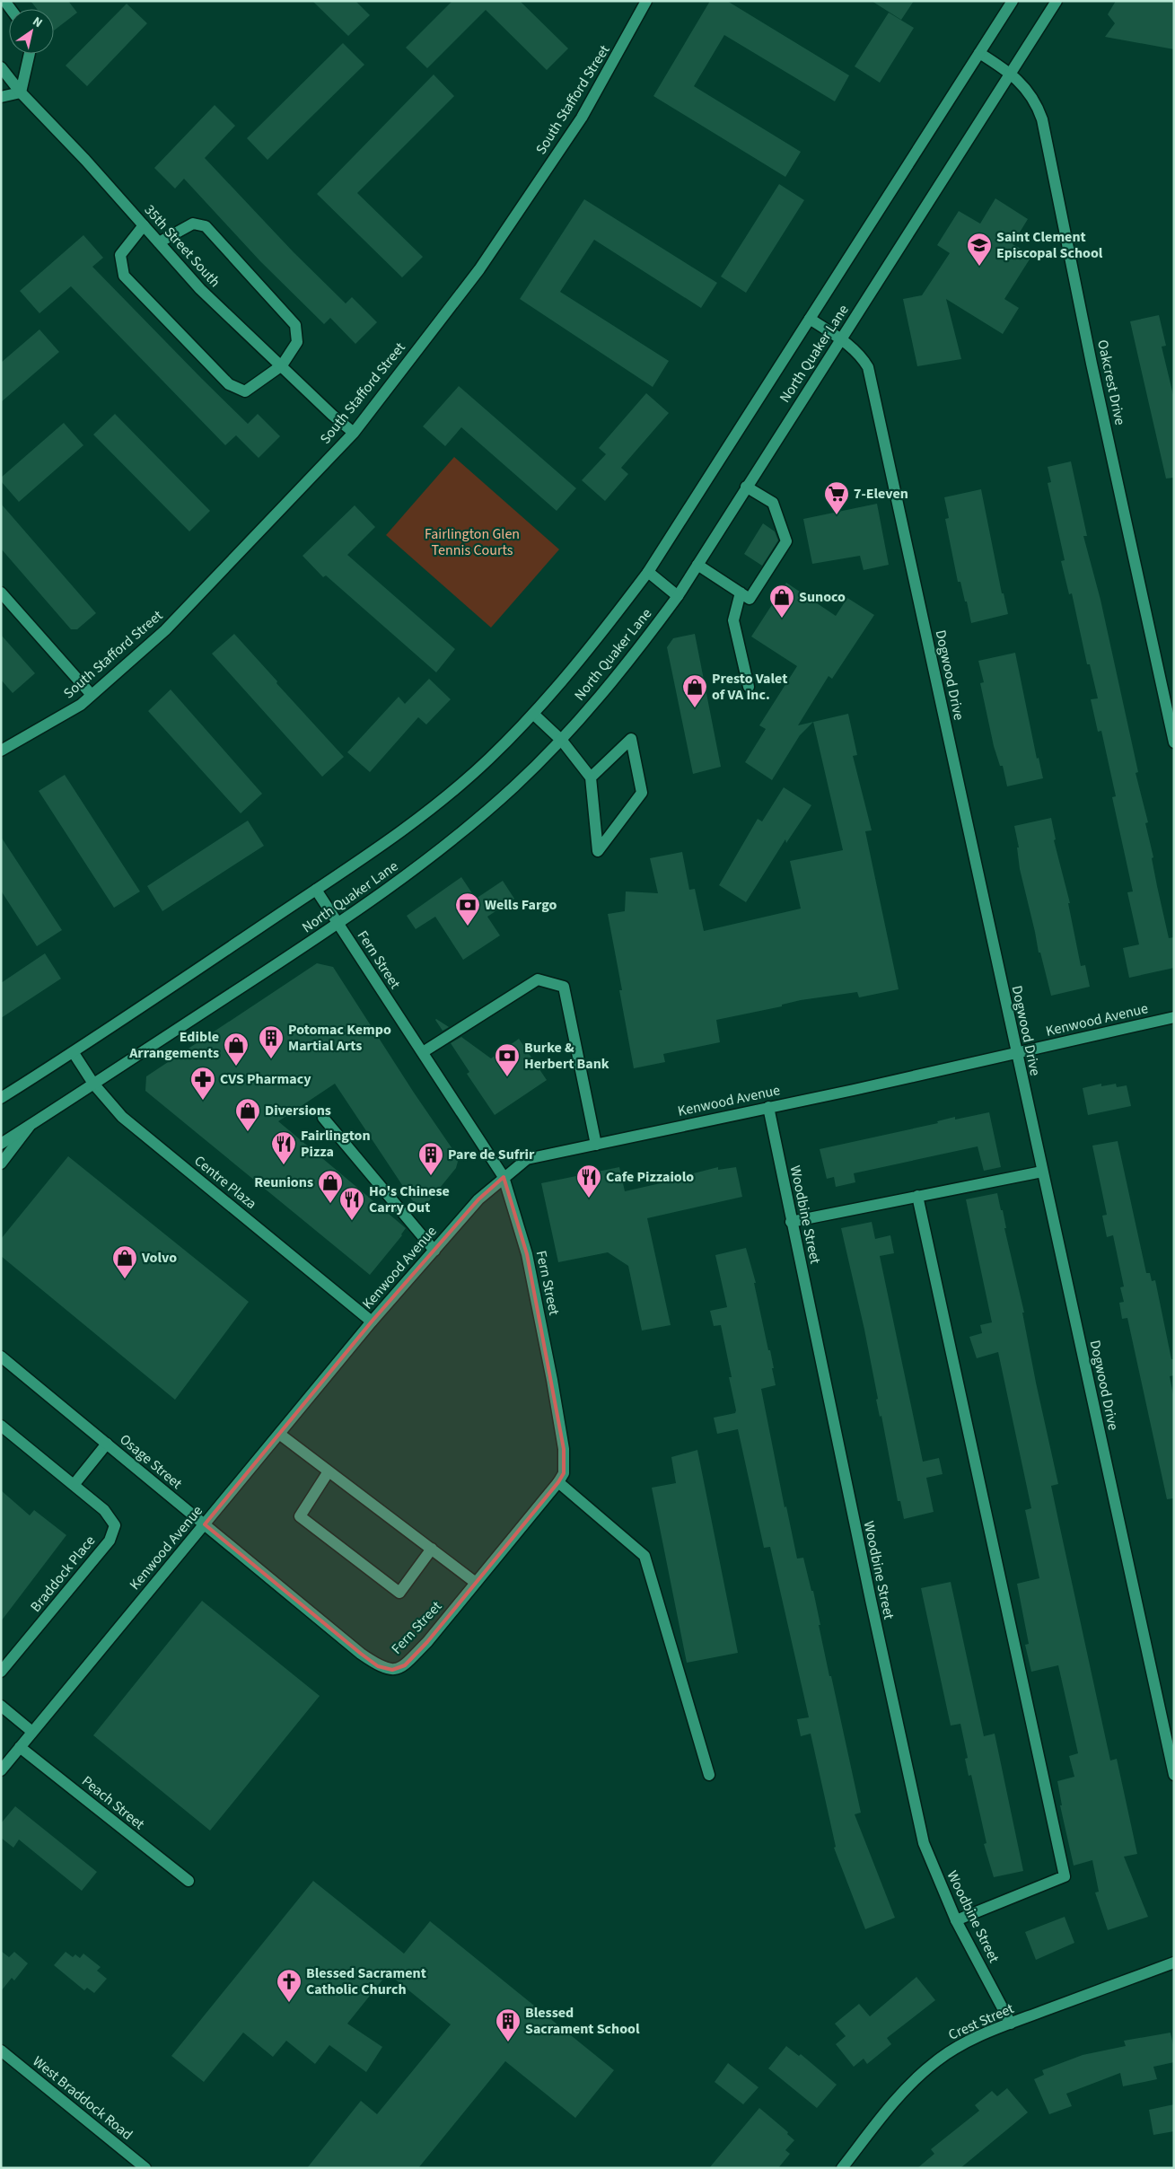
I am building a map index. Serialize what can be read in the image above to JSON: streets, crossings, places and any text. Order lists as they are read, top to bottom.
{
  "streets": {
    "street": [
      "South Stafford Street",
      "35th Street South",
      "North Quaker Lane",
      "Oakcrest Drive",
      "Dogwood Drive",
      "Fern Street",
      "Kenwood Avenue",
      "Centre Plaza",
      "Woodbine Street",
      "Osage Street",
      "Braddock Place",
      "Peach Street",
      "Crest Street",
      "West Braddock Road"
    ]
  },
  "crossings": [
    ["South Stafford Street", "35th Street South"],
    ["North Quaker Lane", "Oakcrest Drive"],
    ["North Quaker Lane", "Dogwood Drive"],
    ["North Quaker Lane", "Fern Street"],
    ["North Quaker Lane", "Centre Plaza"],
    ["Dogwood Drive", "Kenwood Avenue"],
    ["Fern Street", "Kenwood Avenue"],
    ["Fern Street", "Osage Street"],
    ["Kenwood Avenue", "Centre Plaza"],
    ["Kenwood Avenue", "Woodbine Street"],
    ["Kenwood Avenue", "Osage Street"],
    ["Kenwood Avenue", "Peach Street"],
    ["Woodbine Street", "Crest Street"]
  ],
  "parks": ["Fairlington Glen Tennis Courts"],
  "places": {
    "school or university": ["Saint Clement Episcopal School"],
    "supermarket": ["7-Eleven"],
    "shop": [
      "Sunoco",
      "Presto Valet of VA Inc.",
      "Edible Arrangements",
      "Diversions",
      "Reunions",
      "Volvo"
    ],
    "bank": ["Wells Fargo", "Burke & Herbert Bank"],
    "building": ["Potomac Kempo Martial Arts", "Pare de Sufrir", "Blessed Sacrament School"],
    "pharmacy": ["CVS Pharmacy"],
    "restaurant": ["Fairlington Pizza", "Cafe Pizzaiolo", "Ho's Chinese Carry Out"],
    "church": ["Blessed Sacrament Catholic Church"]
  },
  "north": "top right"
}
